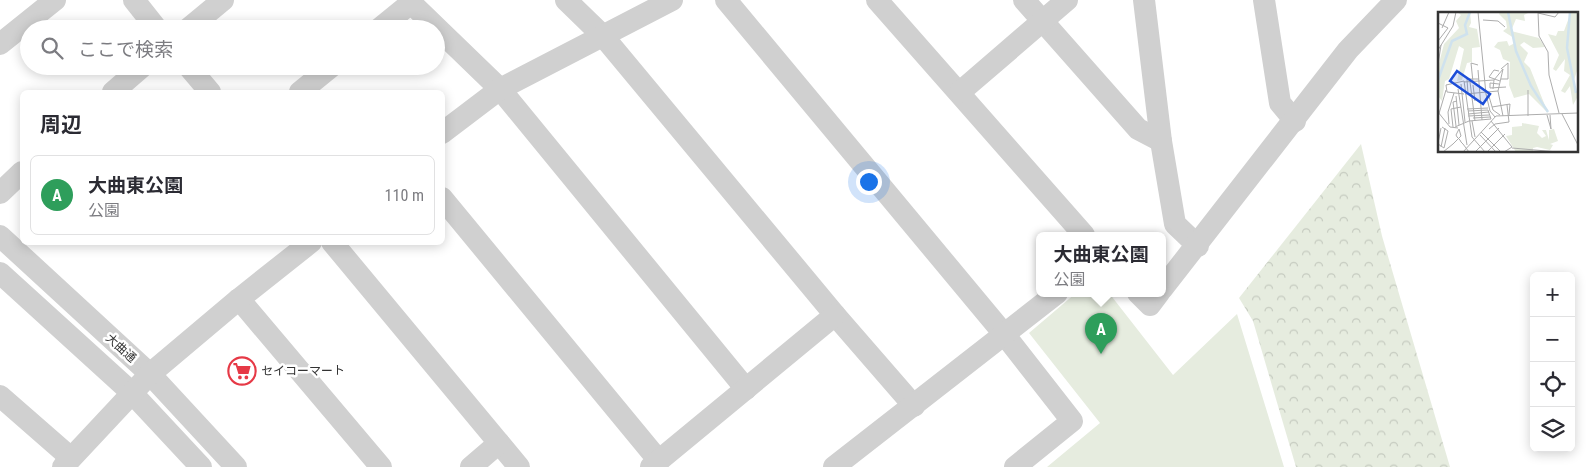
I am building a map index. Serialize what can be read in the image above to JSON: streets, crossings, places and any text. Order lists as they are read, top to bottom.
{
  "streets": {
    "street": ["大曲通"]
  },
  "places": {
    "supermarket": ["セイコーマート"]
  },
  "page": {
    "search": "ここで検索",
    "heading": "周辺",
    "list": [
      {
        "mark": "A",
        "name": "大曲東公園",
        "note": "公園",
        "value": "110 m"
      }
    ],
    "popup": ["大曲東公園", "公園"],
    "map_buttons": ["+", "−"],
    "pins": "A"
  }
}
